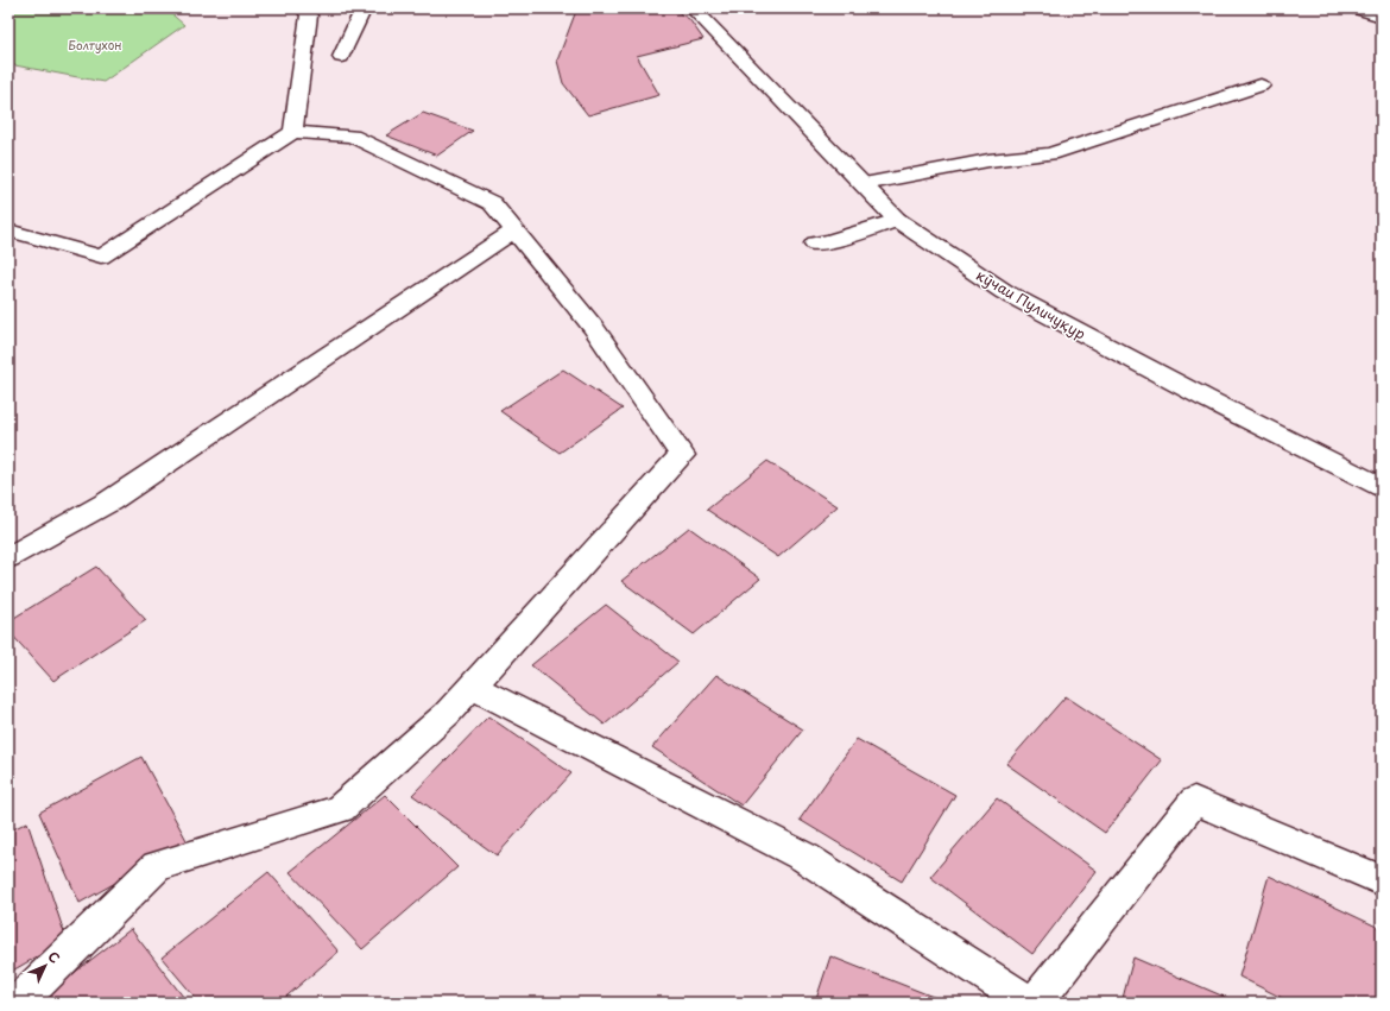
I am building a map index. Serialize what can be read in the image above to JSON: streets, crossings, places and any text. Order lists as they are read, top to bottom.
{
  "streets": {
    "street": ["кӯчаи Пуличуқур"]
  },
  "parks": ["Болтухон"],
  "north": "top right"
}
